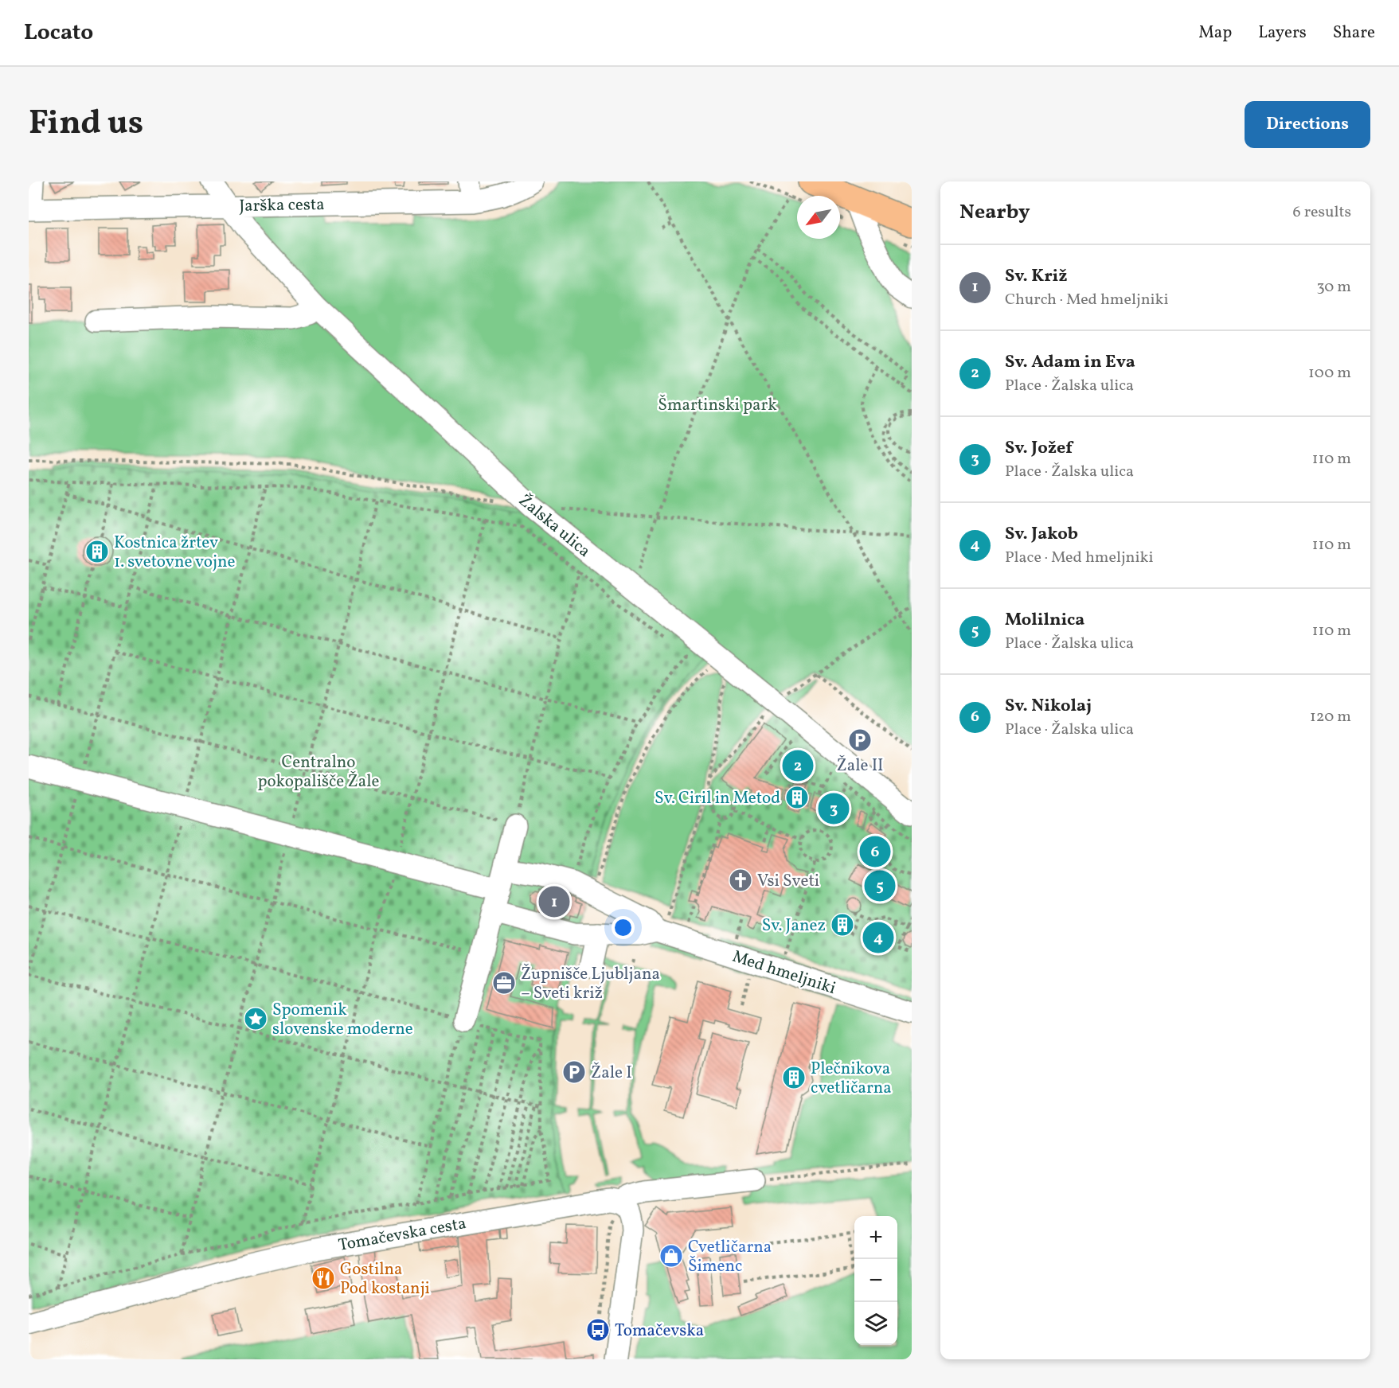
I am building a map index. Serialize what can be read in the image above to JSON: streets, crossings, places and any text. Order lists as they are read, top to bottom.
{
  "streets": {
    "street": [
      "Jarška cesta",
      "Žalska ulica",
      "Med hmeljniki",
      "Tomačevska cesta"
    ]
  },
  "crossings": [
    ["Jarška cesta", "Žalska ulica"]
  ],
  "parks": ["Šmartinski park", "Centralno pokopališče Žale"],
  "places": {
    "building": [
      "Kostnica žrtev 1. svetovne vojne",
      "Sv. Ciril in Metod",
      "Sv. Janez",
      "Plečnikova cvetličarna"
    ],
    "parking": ["Žale II", "Žale I"],
    "church": ["Vsi Sveti"],
    "office": ["Župnišče Ljubljana – Sveti križ"],
    "place": ["Spomenik slovenske moderne"],
    "shop": ["Cvetličarna Šimenc"],
    "restaurant": ["Gostilna Pod kostanji"],
    "bus stop": ["Tomačevska"]
  },
  "north": "bottom left",
  "page": {
    "header": "Locato",
    "nav": ["Map", "Layers", "Share"],
    "title": "Find us",
    "buttons": "Directions",
    "heading": ["Nearby", "6 results"],
    "list": [
      {
        "mark": "1",
        "name": "Sv. Križ",
        "note": "Church · Med hmeljniki",
        "value": "30 m"
      },
      {
        "mark": "2",
        "name": "Sv. Adam in Eva",
        "note": "Place · Žalska ulica",
        "value": "100 m"
      },
      {
        "mark": "3",
        "name": "Sv. Jožef",
        "note": "Place · Žalska ulica",
        "value": "110 m"
      },
      {
        "mark": "4",
        "name": "Sv. Jakob",
        "note": "Place · Med hmeljniki",
        "value": "110 m"
      },
      {
        "mark": "5",
        "name": "Molilnica",
        "note": "Place · Žalska ulica",
        "value": "110 m"
      },
      {
        "mark": "6",
        "name": "Sv. Nikolaj",
        "note": "Place · Žalska ulica",
        "value": "120 m"
      }
    ],
    "pins": [
      "2",
      "3",
      "6",
      "5",
      "1",
      "4"
    ],
    "map_buttons": ["+", "−"]
  }
}
